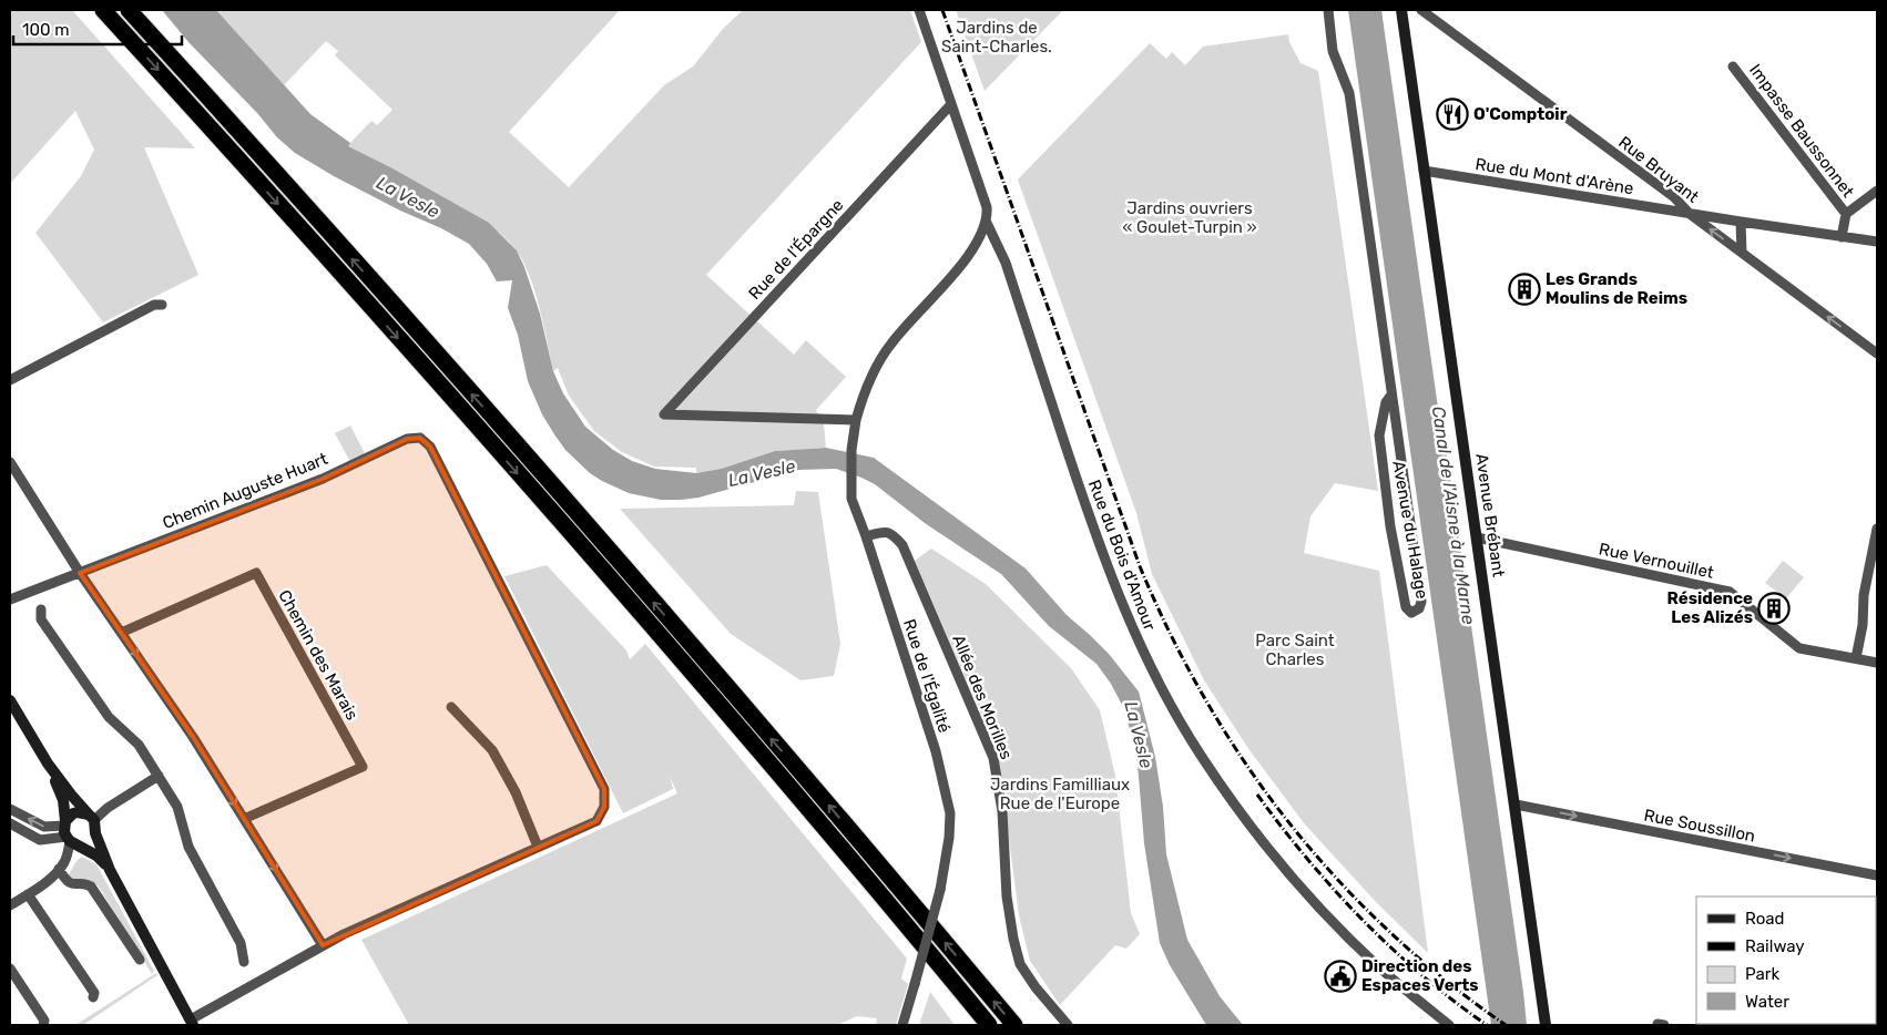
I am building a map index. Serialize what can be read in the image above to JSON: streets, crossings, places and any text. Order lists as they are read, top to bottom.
{
  "streets": {
    "main road": ["Avenue Brébant"],
    "street": [
      "Impasse Baussonnet",
      "Rue Bruyant",
      "Rue du Mont d'Arène",
      "Rue de l'Épargne",
      "Chemin Auguste Huart",
      "Avenue du Halage",
      "Rue du Bois d'Amour",
      "Rue Vernouillet",
      "Chemin des Marais",
      "Rue de l'Égalité",
      "Allée des Morilles",
      "Rue Soussillon"
    ]
  },
  "crossings": [
    ["Rue Bruyant", "Rue du Mont d'Arène"],
    ["Rue du Mont d'Arène", "Avenue Brébant"],
    ["Rue de l'Épargne", "Rue du Bois d'Amour"],
    ["Rue de l'Épargne", "Rue de l'Égalité"],
    ["Avenue Brébant", "Rue Vernouillet"],
    ["Avenue Brébant", "Rue Soussillon"],
    ["Rue de l'Égalité", "Allée des Morilles"]
  ],
  "one_way": ["Rue Bruyant", "Rue Soussillon"],
  "water": ["La Vesle", "Canal de l'Aisne à la Marne"],
  "parks": [
    "Jardins de Saint-Charles.",
    "Jardins ouvriers « Goulet-Turpin »",
    "Parc Saint Charles",
    "Jardins Familliaux Rue de l'Europe"
  ],
  "places": {
    "restaurant": ["O'Comptoir"],
    "building": ["Les Grands Moulins de Reims", "Résidence Les Alizés"],
    "public building": ["Direction des Espaces Verts"]
  },
  "legend": [
    "Road",
    "Railway",
    "Park",
    "Water"
  ],
  "scale_bar": "100 m"
}
